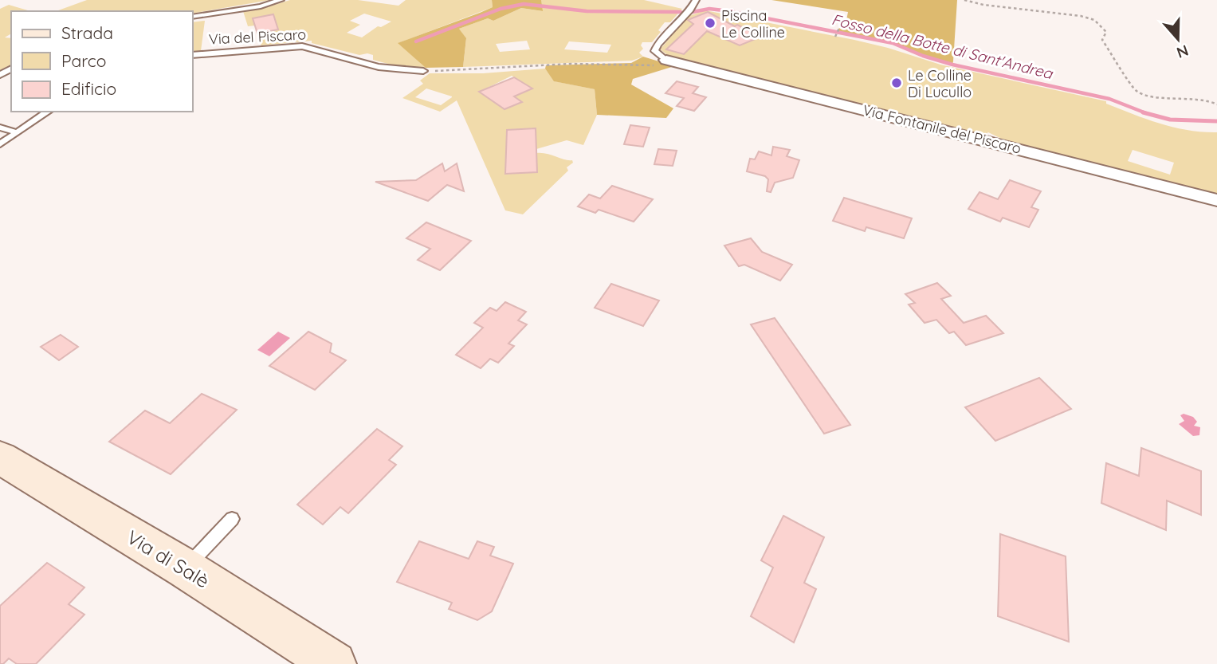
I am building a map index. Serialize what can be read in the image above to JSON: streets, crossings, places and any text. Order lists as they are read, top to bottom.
{
  "streets": {
    "main road": ["Via di Salè"],
    "street": ["Via Fontanile del Piscaro"],
    "lane": ["Via del Piscaro"]
  },
  "water": ["Fosso della Botte di Sant'Andrea"],
  "places": ["Piscina Le Colline", "Le Colline Di Lucullo"],
  "legend": ["Strada", "Parco", "Edificio"],
  "north": "bottom"
}
